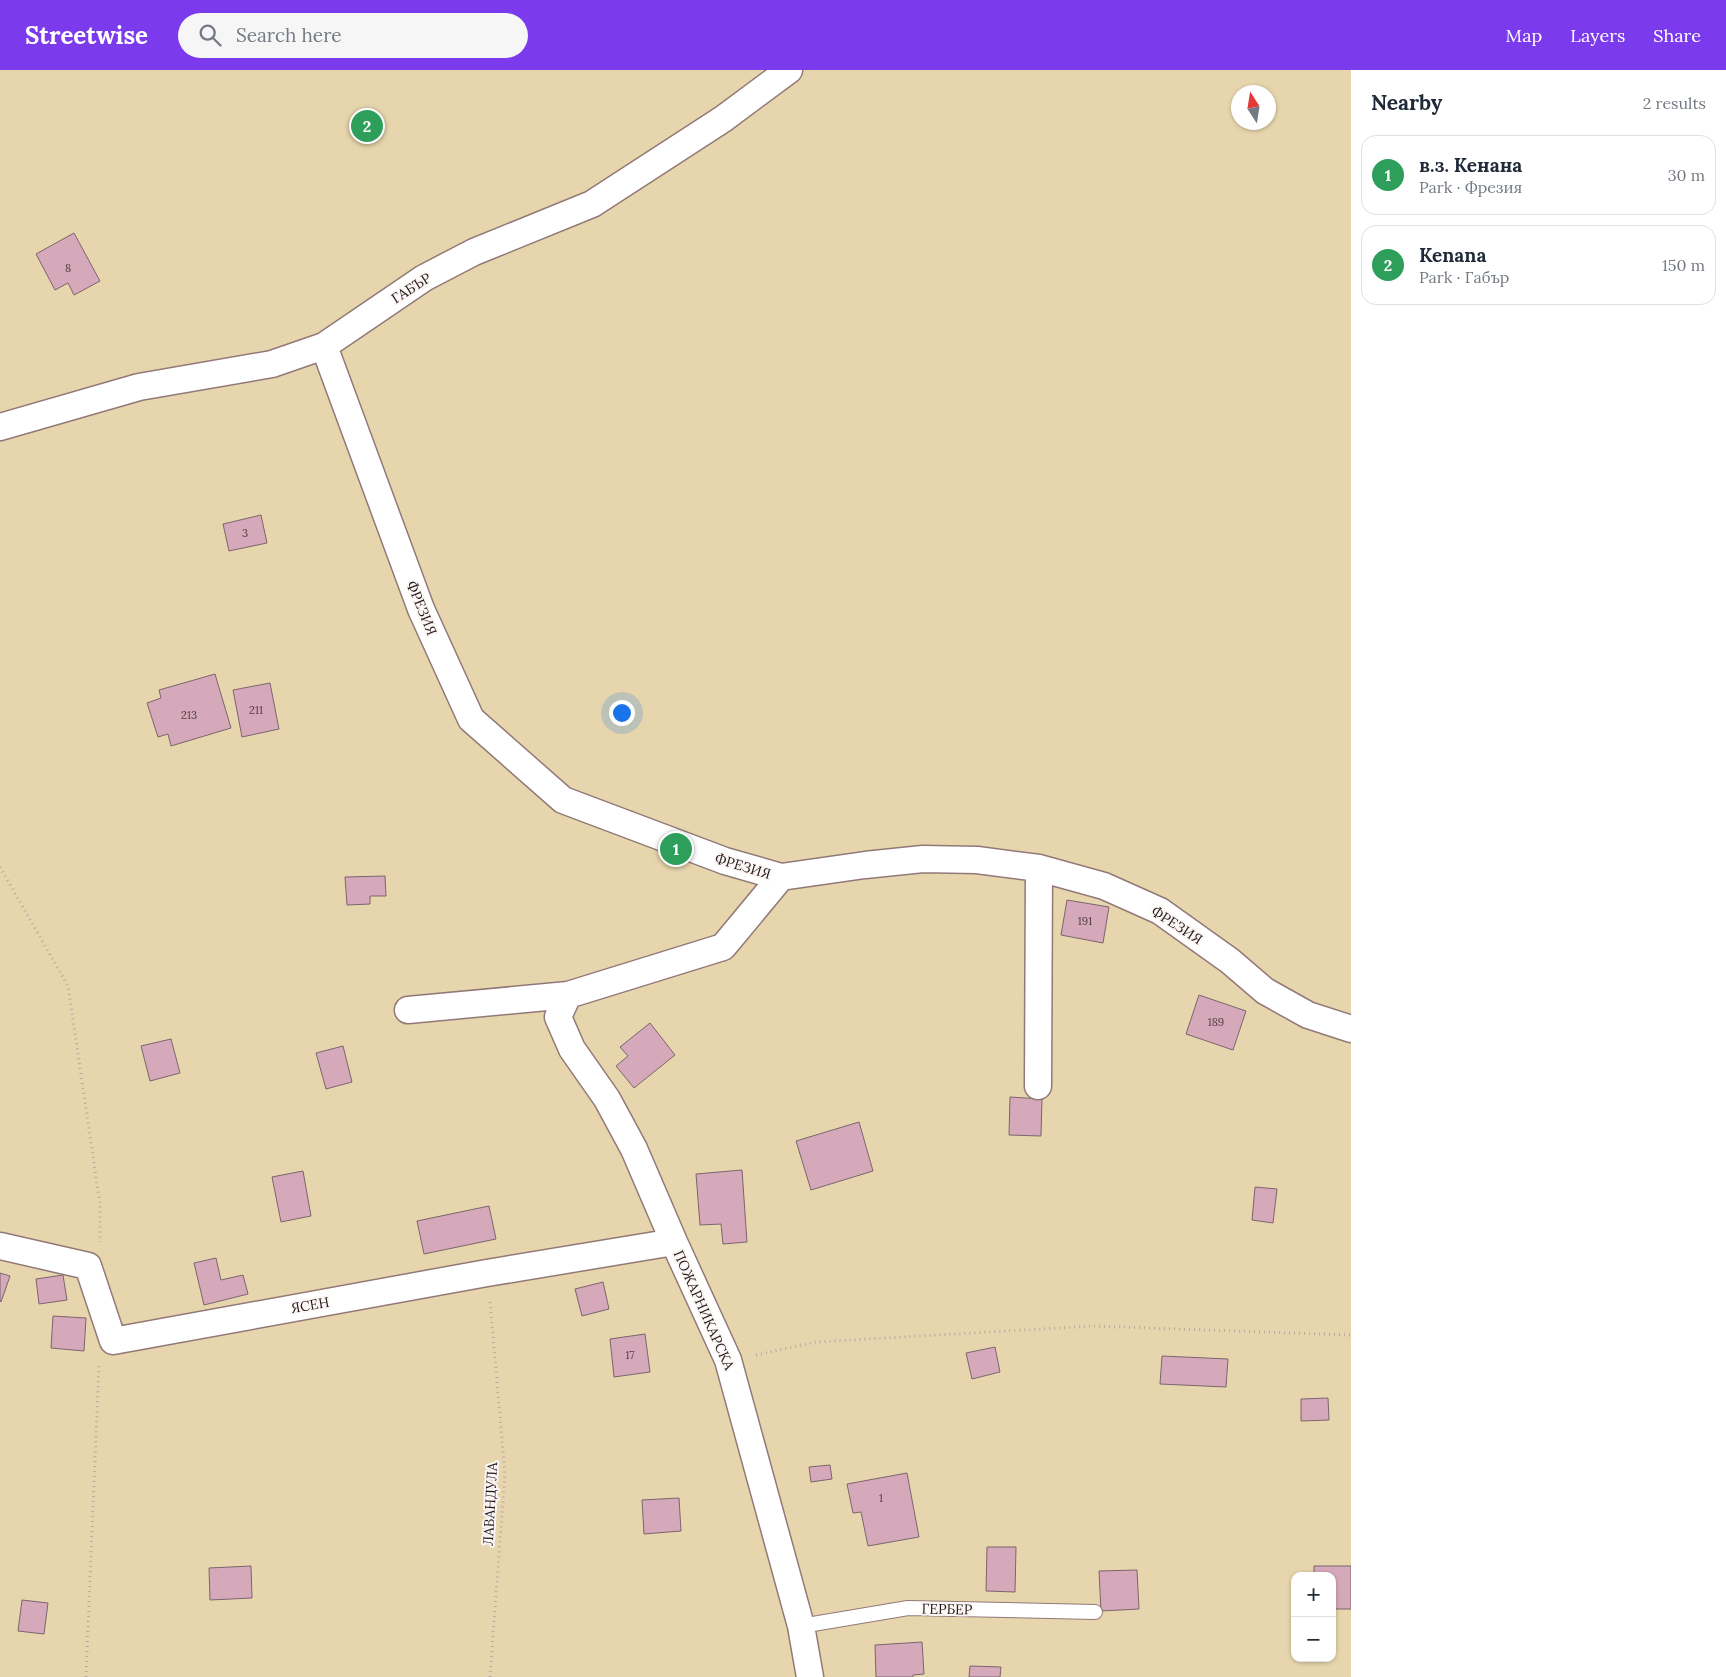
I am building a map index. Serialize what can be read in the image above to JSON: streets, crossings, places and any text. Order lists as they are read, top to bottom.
{
  "streets": {
    "street": [
      "ГАБЪР",
      "ФРЕЗИЯ",
      "ЯСЕН",
      "ПОЖАРНИКАРСКА"
    ],
    "lane": ["ГЕРБЕР"],
    "path": ["ЛАВАНДУЛА"]
  },
  "crossings": [
    ["ГАБЪР", "ФРЕЗИЯ"],
    ["ЯСЕН", "ПОЖАРНИКАРСКА"],
    ["ЯСЕН", "ЛАВАНДУЛА"],
    ["ПОЖАРНИКАРСКА", "ГЕРБЕР"]
  ],
  "house_numbers": [
    "8",
    "3",
    "211",
    "213",
    "191",
    "189",
    "17",
    "1"
  ],
  "north": "top",
  "page": {
    "header": "Streetwise",
    "search": "Search here",
    "nav": ["Map", "Layers", "Share"],
    "heading": ["Nearby", "2 results"],
    "pins": ["2", "1"],
    "list": [
      {
        "mark": "1",
        "name": "в.з. Кенана",
        "note": "Park · Фрезия",
        "value": "30 m"
      },
      {
        "mark": "2",
        "name": "Kenana",
        "note": "Park · Габър",
        "value": "150 m"
      }
    ],
    "map_buttons": ["+", "−"]
  }
}
